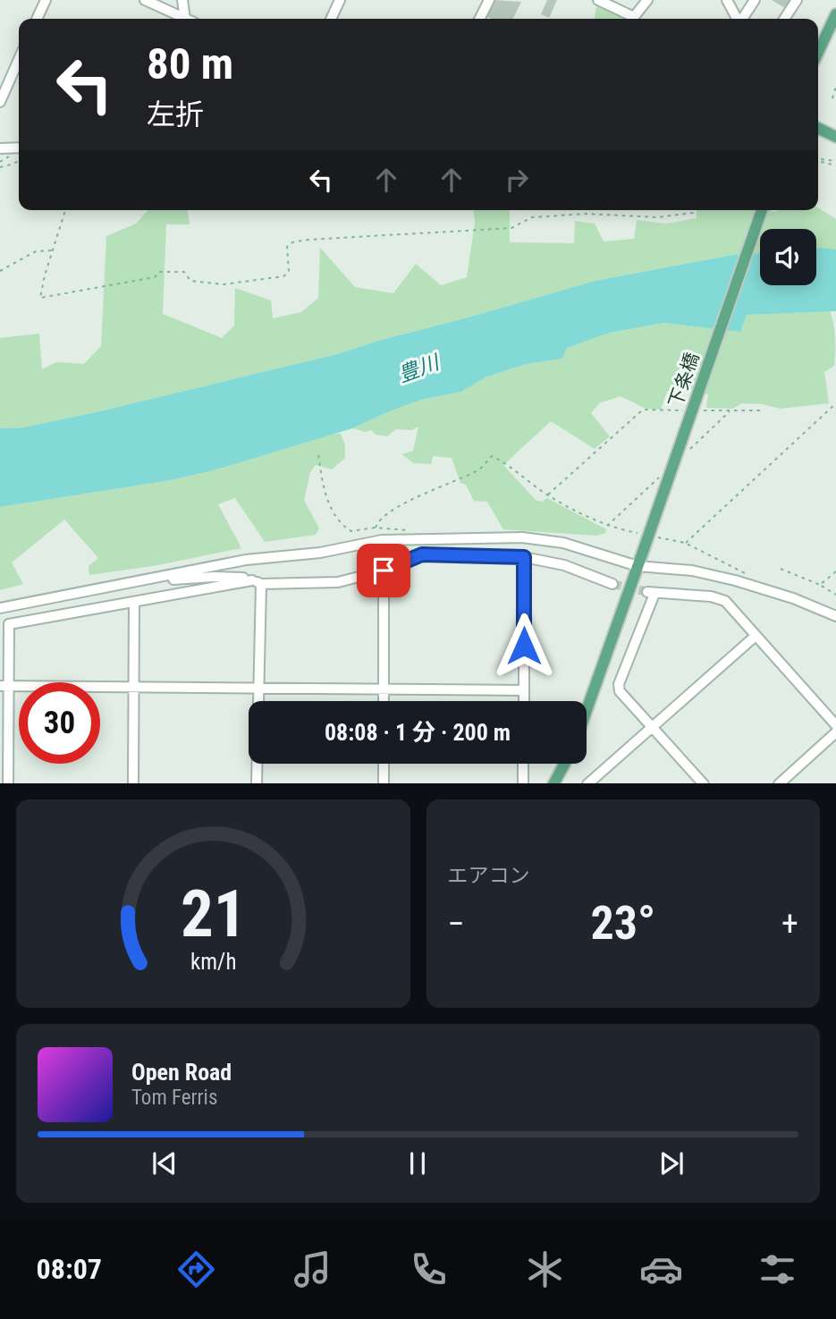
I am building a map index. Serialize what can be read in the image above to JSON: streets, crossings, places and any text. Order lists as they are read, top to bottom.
{
  "streets": {
    "main road": ["下条橋"]
  },
  "water": ["豊川"],
  "page": {
    "turn": ["80 m", "左折"],
    "limit": "30",
    "trip": "08:08 · 1 分 · 200 m",
    "tile": "エアコン",
    "heat": ["−", "23°", "+"],
    "song": ["Open Road", "Tom Ferris"],
    "tabs": "08:07",
    "gauge": ["21", "km/h"]
  }
}
